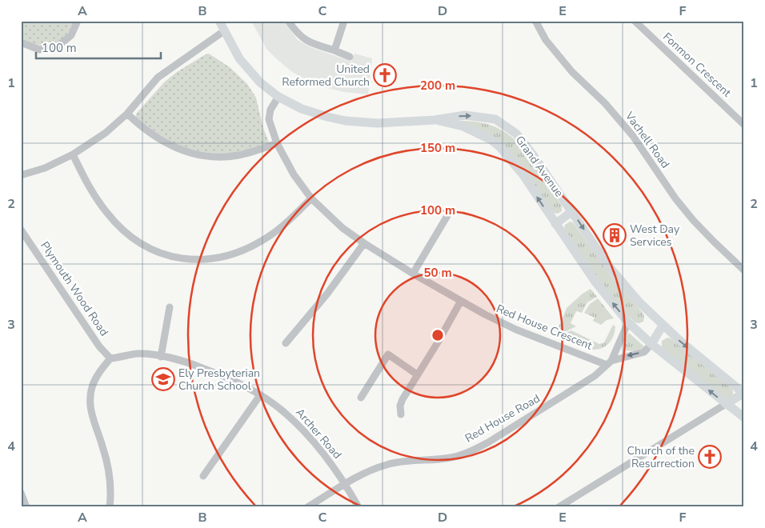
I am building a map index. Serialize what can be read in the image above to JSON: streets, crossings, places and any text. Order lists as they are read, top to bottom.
{
  "streets": {
    "street": [
      "Fonmon Crescent",
      "Vachell Road",
      "Grand Avenue",
      "Plymouth Wood Road",
      "Red House Crescent",
      "Red House Road",
      "Archer Road"
    ]
  },
  "crossings": [
    ["Grand Avenue", "Red House Crescent"],
    ["Grand Avenue", "Red House Road"],
    ["Plymouth Wood Road", "Archer Road"],
    ["Red House Crescent", "Red House Road"],
    ["Red House Road", "Archer Road"]
  ],
  "places": {
    "church": ["United Reformed Church", "Church of the Resurrection"],
    "building": ["West Day Services"],
    "school or university": ["Ely Presbyterian Church School"]
  },
  "scale_bar": "100 m",
  "grid": {
    "columns": [
      "A",
      "B",
      "C",
      "D",
      "E",
      "F"
    ],
    "rows": [
      "1",
      "2",
      "3",
      "4"
    ]
  },
  "rings": [
    "200 m",
    "150 m",
    "100 m",
    "50 m"
  ]
}
